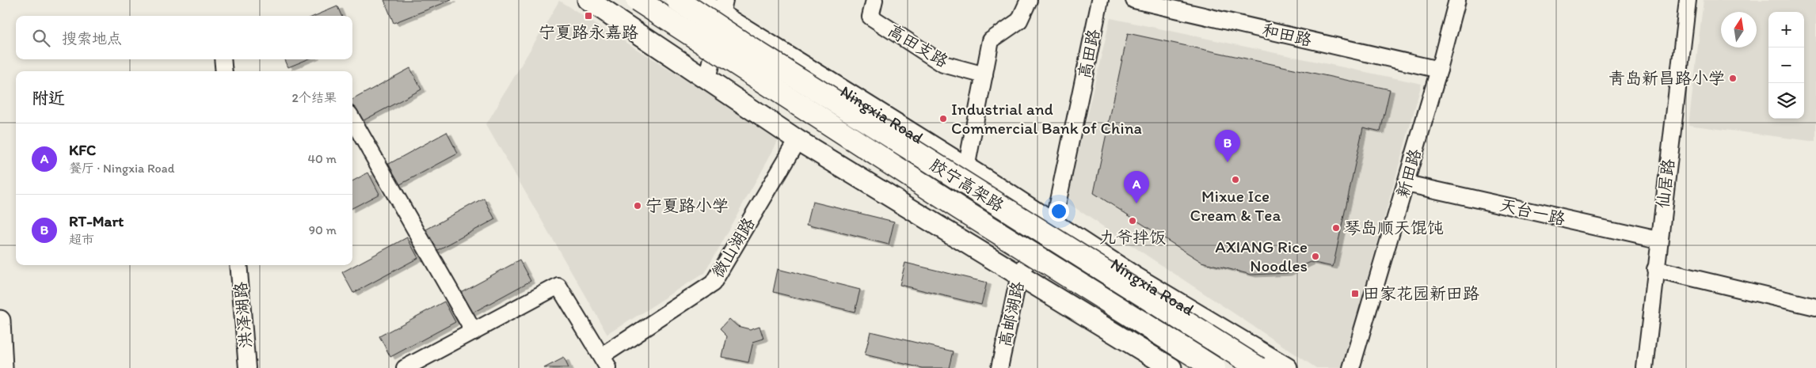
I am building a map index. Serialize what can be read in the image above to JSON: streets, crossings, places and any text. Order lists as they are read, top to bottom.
{
  "streets": {
    "highway": ["胶宁高架路"],
    "main road": ["Ningxia Road"],
    "street": [
      "和田路",
      "高田支路",
      "高田路",
      "新田路",
      "仙居路",
      "天台一路",
      "微山湖路",
      "高邮湖路",
      "洪泽湖路"
    ]
  },
  "crossings": [
    ["和田路", "新田路"],
    ["高田路", "Ningxia Road"],
    ["高田路", "高邮湖路"],
    ["Ningxia Road", "高邮湖路"],
    ["新田路", "天台一路"],
    ["仙居路", "天台一路"]
  ],
  "places": {
    "transit": ["宁夏路永嘉路", "田家花园新田路"],
    "other": [
      "青岛新昌路小学",
      "Industrial and Commercial Bank of China",
      "Mixue Ice Cream & Tea",
      "宁夏路小学",
      "九爷拌饭",
      "琴岛顺天馄饨",
      "AXIANG Rice Noodles"
    ]
  },
  "north": "top",
  "page": {
    "map_buttons": ["+", "−"],
    "search": "搜索地点",
    "heading": ["附近", "2个结果"],
    "list": [
      {
        "mark": "A",
        "name": "KFC",
        "note": "餐厅 · Ningxia Road",
        "value": "40 m"
      },
      {
        "mark": "B",
        "name": "RT-Mart",
        "note": "超市",
        "value": "90 m"
      }
    ],
    "pins": ["B", "A"]
  }
}
